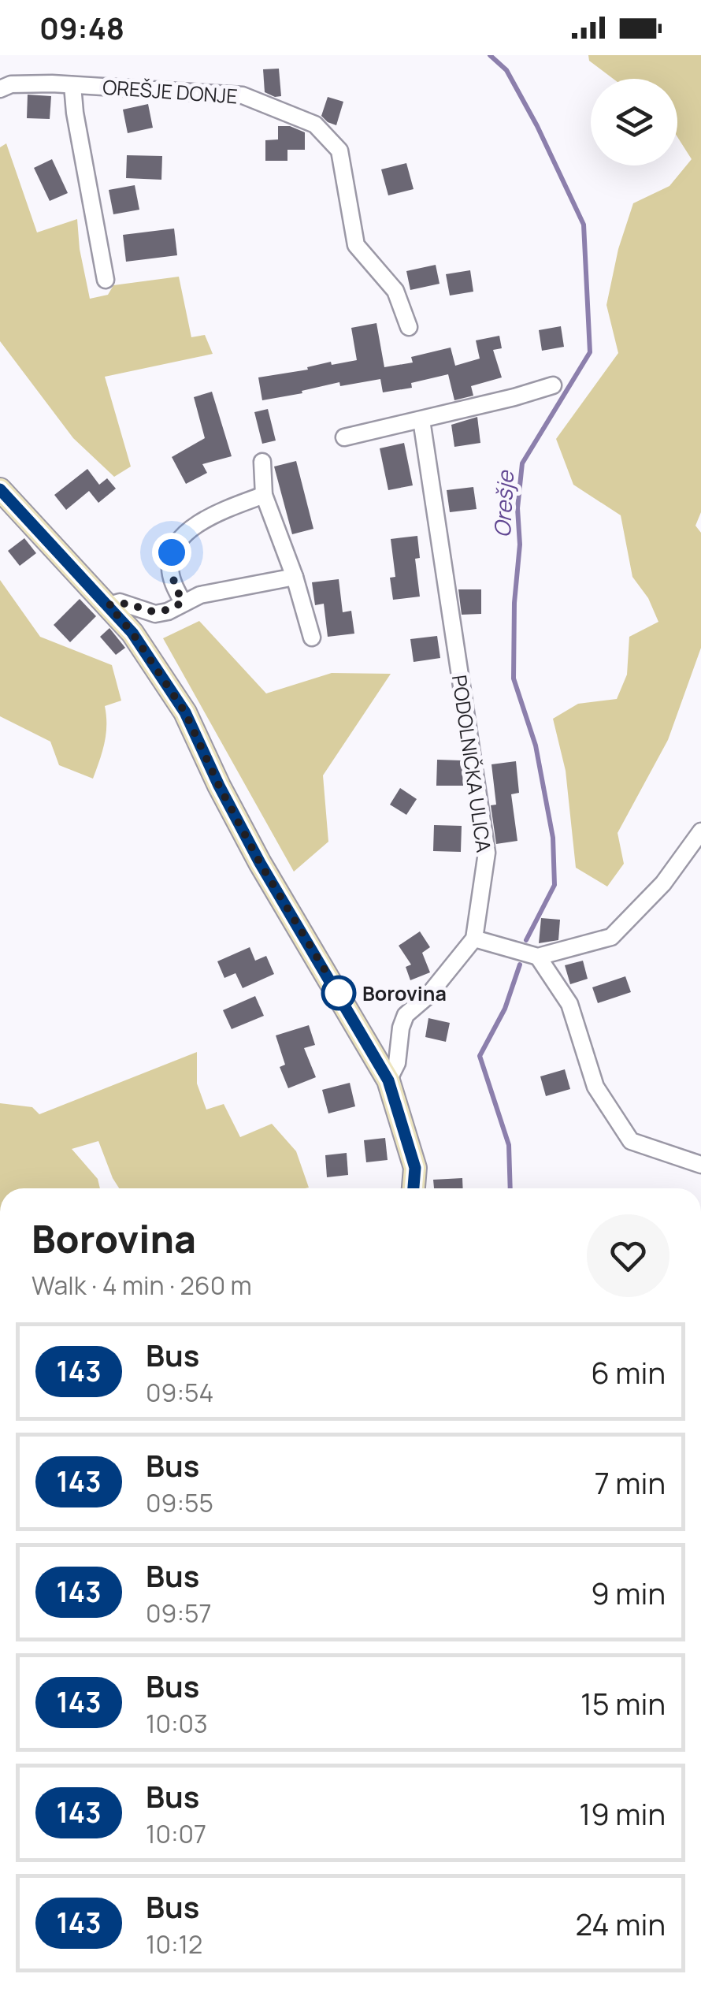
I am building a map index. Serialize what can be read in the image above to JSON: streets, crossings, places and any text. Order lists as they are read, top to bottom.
{
  "streets": {
    "street": ["OREŠJE DONJE", "PODOLNIČKA ULICA"]
  },
  "water": ["Orešje"],
  "places": ["Borovina"],
  "lines": ["bus line 143"],
  "page": {
    "status": "09:48",
    "heading": ["Borovina", "Walk · 4 min · 260 m"],
    "list": [
      {
        "mark": "143",
        "name": "Bus",
        "note": "09:54",
        "value": "6 min"
      },
      {
        "mark": "143",
        "name": "Bus",
        "note": "09:55",
        "value": "7 min"
      },
      {
        "mark": "143",
        "name": "Bus",
        "note": "09:57",
        "value": "9 min"
      },
      {
        "mark": "143",
        "name": "Bus",
        "note": "10:03",
        "value": "15 min"
      },
      {
        "mark": "143",
        "name": "Bus",
        "note": "10:07",
        "value": "19 min"
      },
      {
        "mark": "143",
        "name": "Bus",
        "note": "10:12",
        "value": "24 min"
      }
    ]
  }
}
